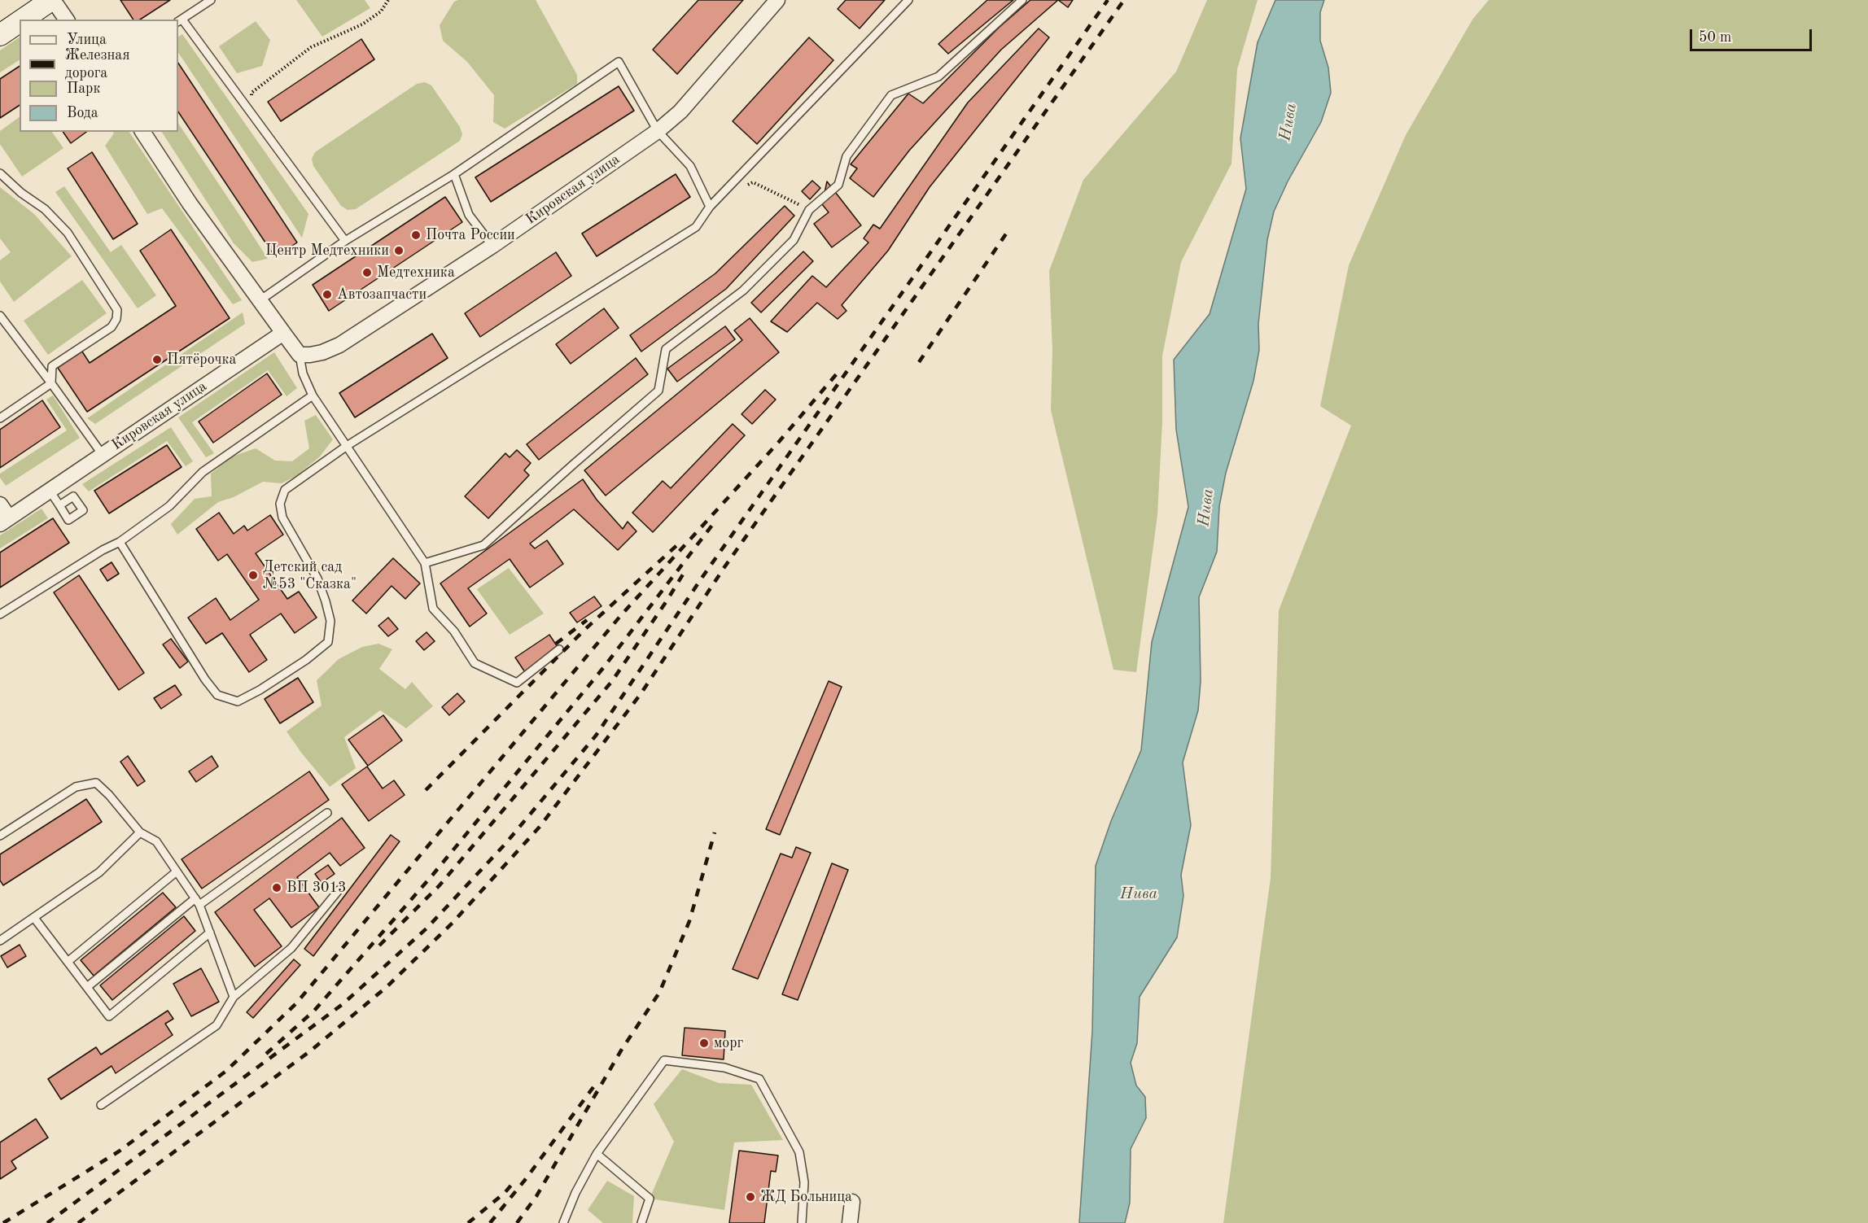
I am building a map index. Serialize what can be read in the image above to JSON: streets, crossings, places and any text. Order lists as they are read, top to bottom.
{
  "streets": {
    "street": ["Кировская улица"]
  },
  "water": ["Нива"],
  "places": [
    "Почта России",
    "Центр Медтехники",
    "Медтехника",
    "Автозапчасти",
    "Пятёрочка",
    "Детский сад №53 \"Сказка\"",
    "ВП 3013",
    "морг",
    "ЖД Больница"
  ],
  "legend": [
    "Улица",
    "Железная дорога",
    "Парк",
    "Вода"
  ],
  "scale_bar": "50 m"
}
